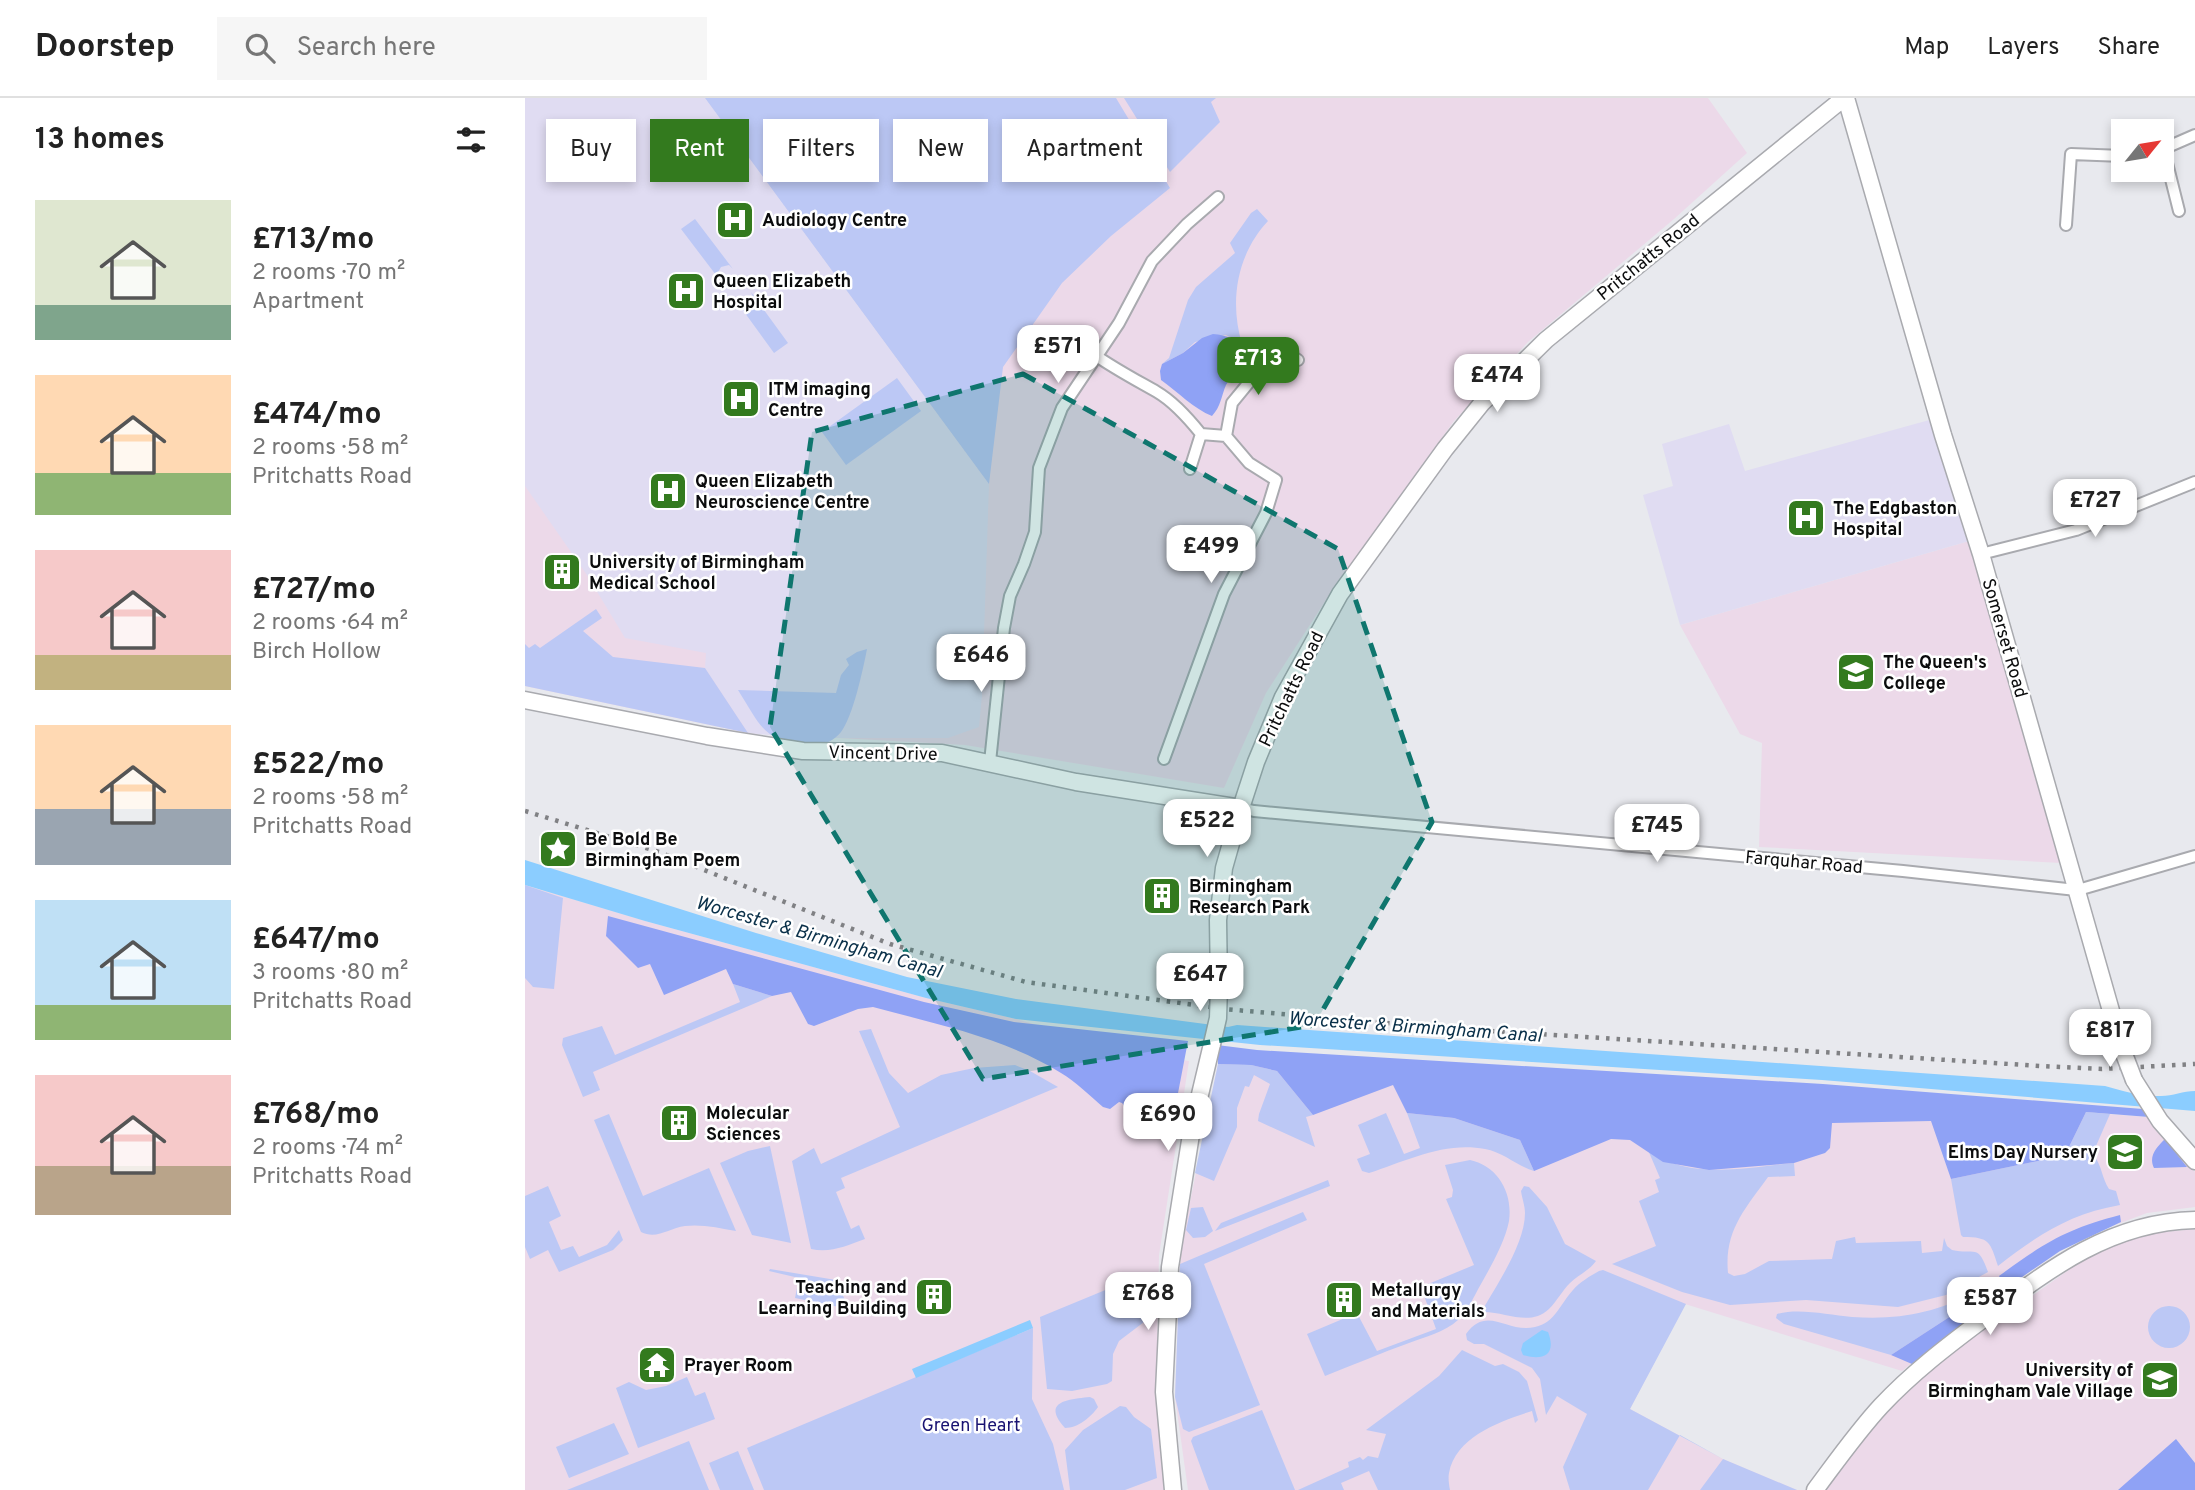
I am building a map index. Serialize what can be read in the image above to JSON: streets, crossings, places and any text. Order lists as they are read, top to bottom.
{
  "streets": {
    "street": [
      "Pritchatts Road",
      "Somerset Road",
      "Vincent Drive",
      "Farquhar Road"
    ]
  },
  "crossings": [
    ["Pritchatts Road", "Somerset Road"],
    ["Pritchatts Road", "Vincent Drive"],
    ["Pritchatts Road", "Farquhar Road"],
    ["Somerset Road", "Farquhar Road"],
    ["Vincent Drive", "Farquhar Road"]
  ],
  "water": ["Worcester & Birmingham Canal"],
  "parks": ["Green Heart"],
  "places": {
    "hospital": [
      "Audiology Centre",
      "Queen Elizabeth Hospital",
      "ITM imaging Centre",
      "Queen Elizabeth Neuroscience Centre",
      "The Edgbaston Hospital"
    ],
    "building": [
      "University of Birmingham Medical School",
      "Birmingham Research Park",
      "Molecular Sciences",
      "Teaching and Learning Building",
      "Metallurgy and Materials"
    ],
    "school or university": ["The Queen's College", "Elms Day Nursery", "University of Birmingham Vale Village"],
    "place": ["Be Bold Be Birmingham Poem"],
    "temple": ["Prayer Room"]
  },
  "north": "top right",
  "page": {
    "header": "Doorstep",
    "search": "Search here",
    "nav": ["Map", "Layers", "Share"],
    "heading": "13 homes",
    "chip": [
      "Buy",
      "Rent",
      "Filters",
      "New",
      "Apartment"
    ],
    "list": [
      {
        "name": "£713/mo",
        "note": "2 rooms · 70 m² · Apartment"
      },
      {
        "name": "£474/mo",
        "note": "2 rooms · 58 m² · Pritchatts Road"
      },
      {
        "name": "£727/mo",
        "note": "2 rooms · 64 m² · Birch Hollow"
      },
      {
        "name": "£522/mo",
        "note": "2 rooms · 58 m² · Pritchatts Road"
      },
      {
        "name": "£647/mo",
        "note": "3 rooms · 80 m² · Pritchatts Road"
      },
      {
        "name": "£768/mo",
        "note": "2 rooms · 74 m² · Pritchatts Road"
      }
    ],
    "price": [
      "£571",
      "£713",
      "£474",
      "£727",
      "£499",
      "£646",
      "£522",
      "£745",
      "£647",
      "£817",
      "£690",
      "£768",
      "£587"
    ]
  }
}
